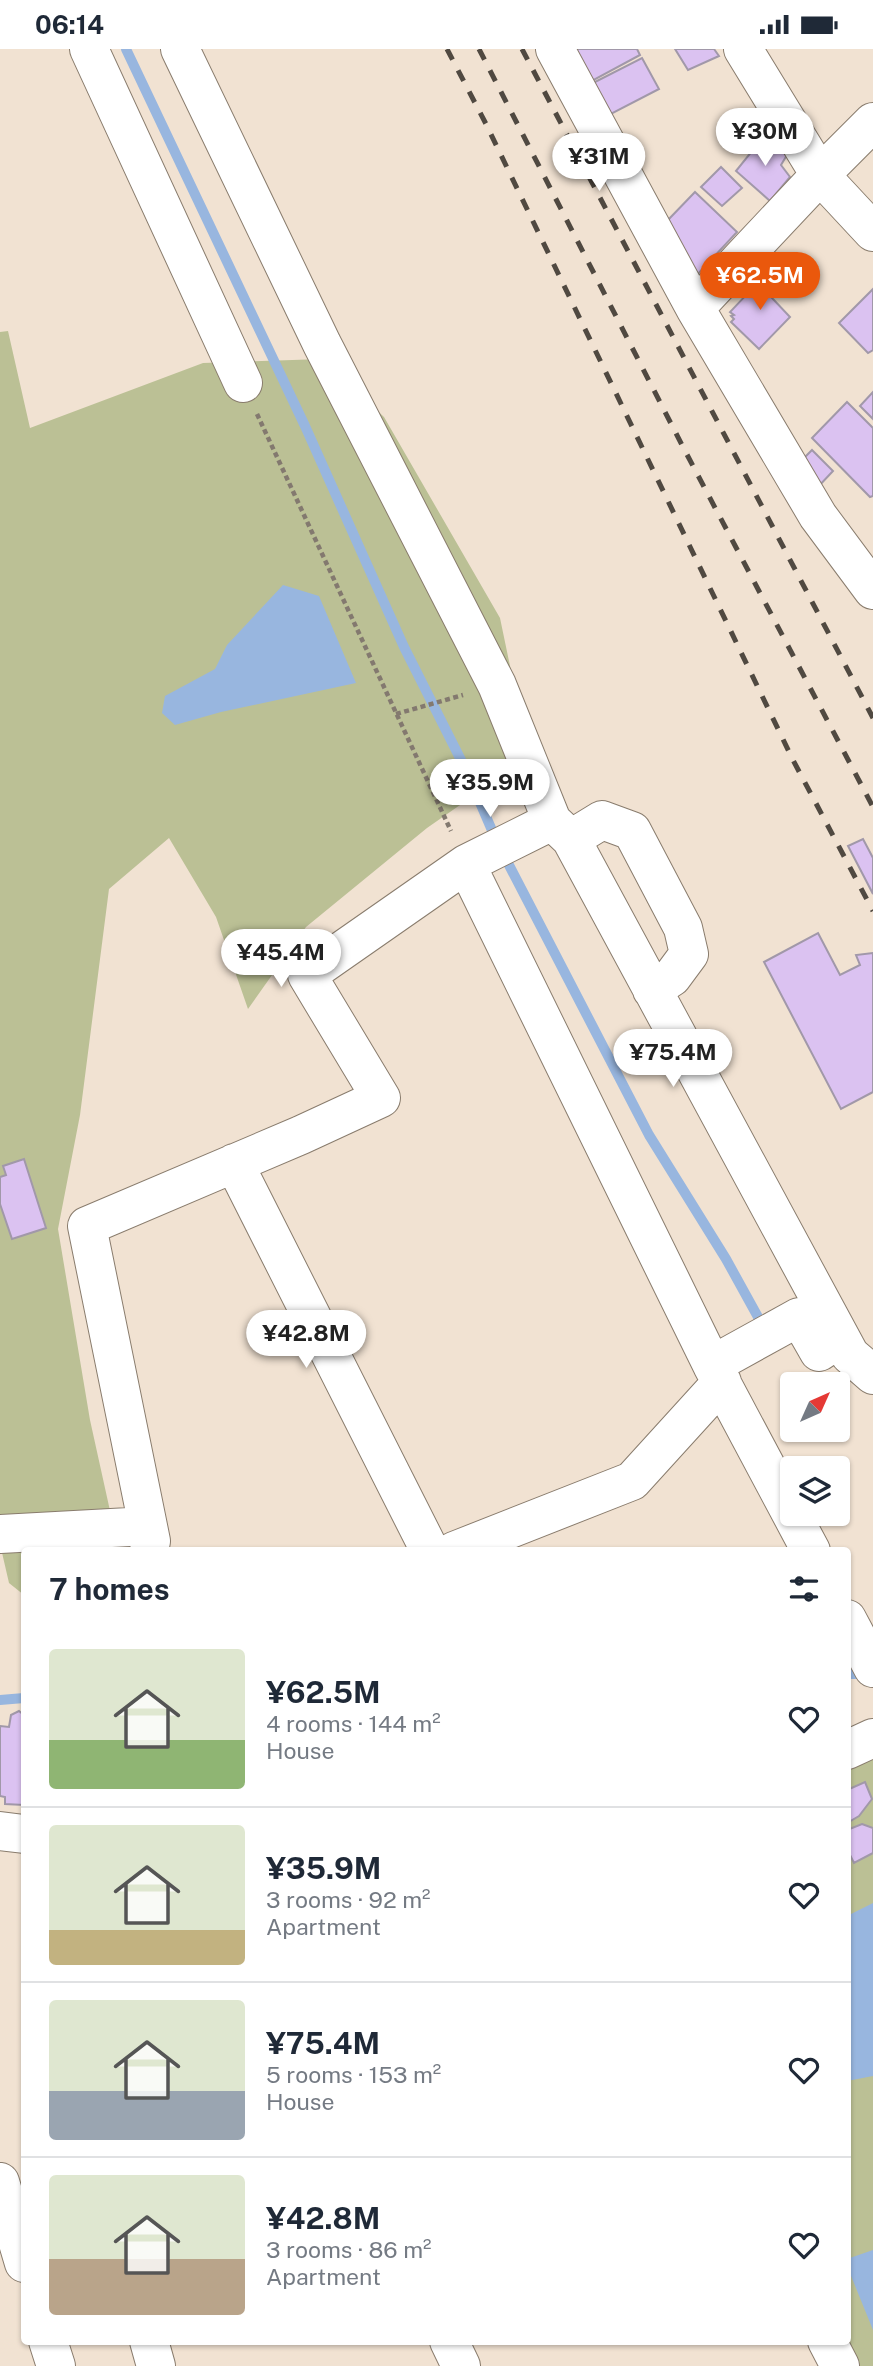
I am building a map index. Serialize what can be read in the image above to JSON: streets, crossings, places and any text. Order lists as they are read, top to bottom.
{
  "north": "top right",
  "page": {
    "status": "06:14",
    "price": [
      "¥30M",
      "¥31M",
      "¥62.5M",
      "¥35.9M",
      "¥45.4M",
      "¥75.4M",
      "¥42.8M"
    ],
    "heading": "7 homes",
    "list": [
      {
        "name": "¥62.5M",
        "note": "4 rooms · 144 m² · House"
      },
      {
        "name": "¥35.9M",
        "note": "3 rooms · 92 m² · Apartment"
      },
      {
        "name": "¥75.4M",
        "note": "5 rooms · 153 m² · House"
      },
      {
        "name": "¥42.8M",
        "note": "3 rooms · 86 m² · Apartment"
      }
    ]
  }
}
